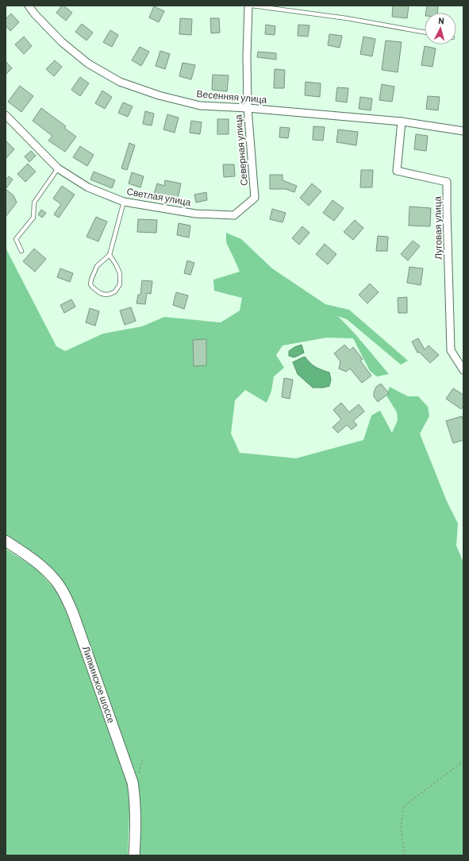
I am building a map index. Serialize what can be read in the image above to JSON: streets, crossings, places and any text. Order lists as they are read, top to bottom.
{
  "streets": {
    "street": [
      "Весенняя улица",
      "Северная улица",
      "Светлая улица",
      "Луговая улица",
      "Липкинское шоссе"
    ]
  },
  "crossings": [
    ["Весенняя улица", "Северная улица"],
    ["Весенняя улица", "Луговая улица"],
    ["Северная улица", "Светлая улица"]
  ],
  "north": "top"
}
